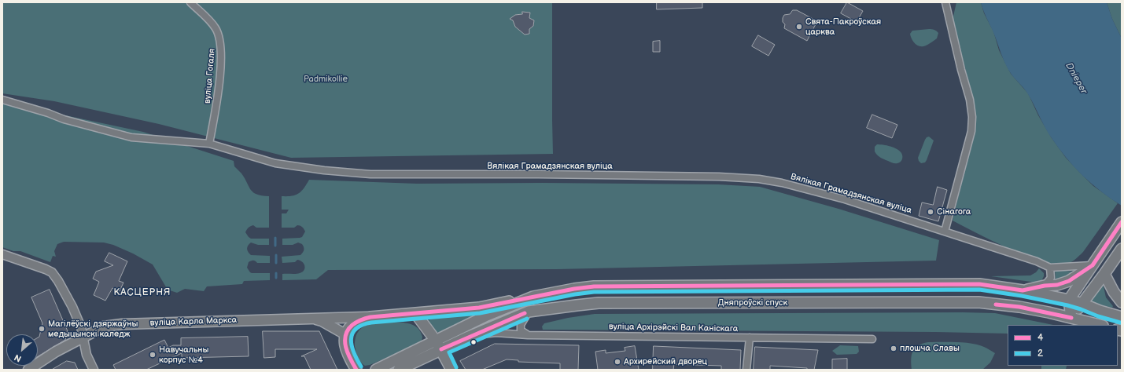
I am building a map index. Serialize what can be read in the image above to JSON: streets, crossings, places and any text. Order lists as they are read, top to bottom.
{
  "streets": {
    "main road": ["Дняпроўскі спуск", "вуліца Карла Маркса"],
    "street": ["вуліца Гогаля", "Вялікая Грамадзянская вуліца", "вуліца Архірэйскі Вал Каніскага"]
  },
  "crossings": [
    ["вуліца Гогаля", "Вялікая Грамадзянская вуліца"],
    ["Дняпроўскі спуск", "вуліца Архірэйскі Вал Каніскага"]
  ],
  "districts": ["КАСЦЕРНЯ"],
  "water": ["Dnieper"],
  "parks": ["Padmikollie"],
  "places": [
    "Свята-Пакроўская царква",
    "Сінагога",
    "Магілёўскі дзяржаўны медыцынскі каледж",
    "плошча Славы",
    "Навучальны корпус №4",
    "Архирейский дворец"
  ],
  "lines": ["transit line 4", "transit line 2"],
  "legend": ["4", "2"],
  "north": "bottom left"
}
